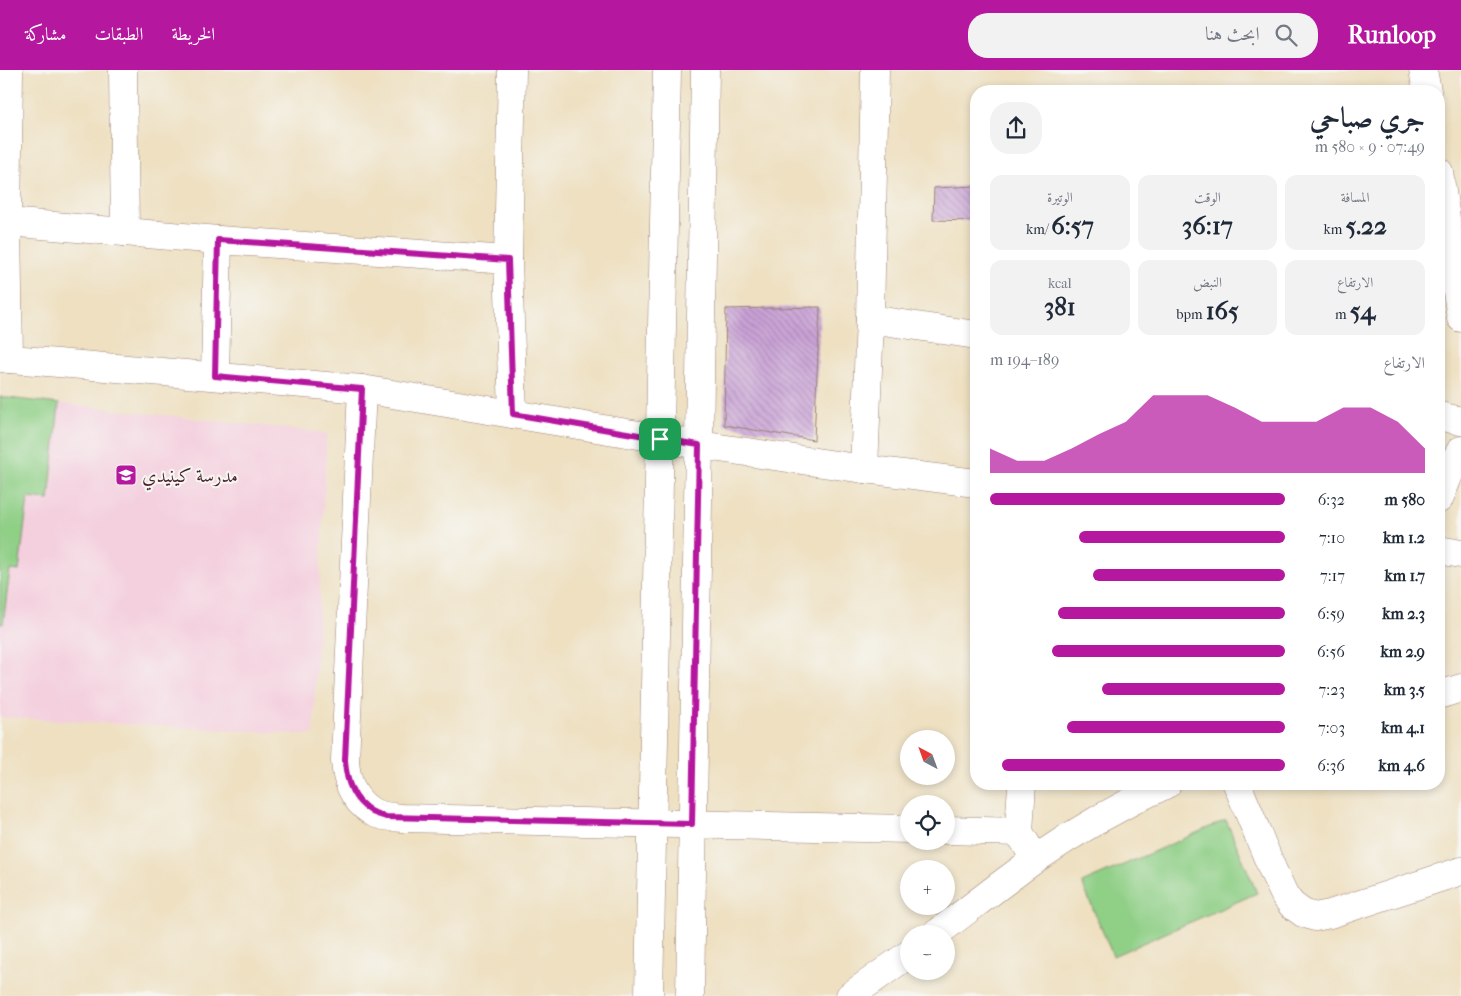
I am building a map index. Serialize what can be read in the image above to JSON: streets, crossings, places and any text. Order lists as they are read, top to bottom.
{
  "places": {
    "school or university": ["مدرسة كينيدي"]
  },
  "north": "top left",
  "page": {
    "header": "Runloop",
    "search": "ابحث هنا",
    "nav": ["الخريطة", "الطبقات", "مشاركة"],
    "heading": ["جري صباحي", "07:49 · 9 × 580 m"],
    "stats": [
      ["المسافة", "5.22 km"],
      ["الوقت", "36:17"],
      ["الوتيرة", "6:57 /km"],
      ["الارتفاع", "54 m"],
      ["النبض", "165 bpm"],
      ["kcal", "381"]
    ],
    "chart": ["الارتفاع", "189–194 m"],
    "list": [
      {
        "name": "580 m",
        "note": "6:32"
      },
      {
        "name": "1.2 km",
        "note": "7:10"
      },
      {
        "name": "1.7 km",
        "note": "7:17"
      },
      {
        "name": "2.3 km",
        "note": "6:59"
      },
      {
        "name": "2.9 km",
        "note": "6:56"
      },
      {
        "name": "3.5 km",
        "note": "7:23"
      },
      {
        "name": "4.1 km",
        "note": "7:03"
      },
      {
        "name": "4.6 km",
        "note": "6:36"
      }
    ],
    "map_buttons": ["+", "−"]
  }
}
